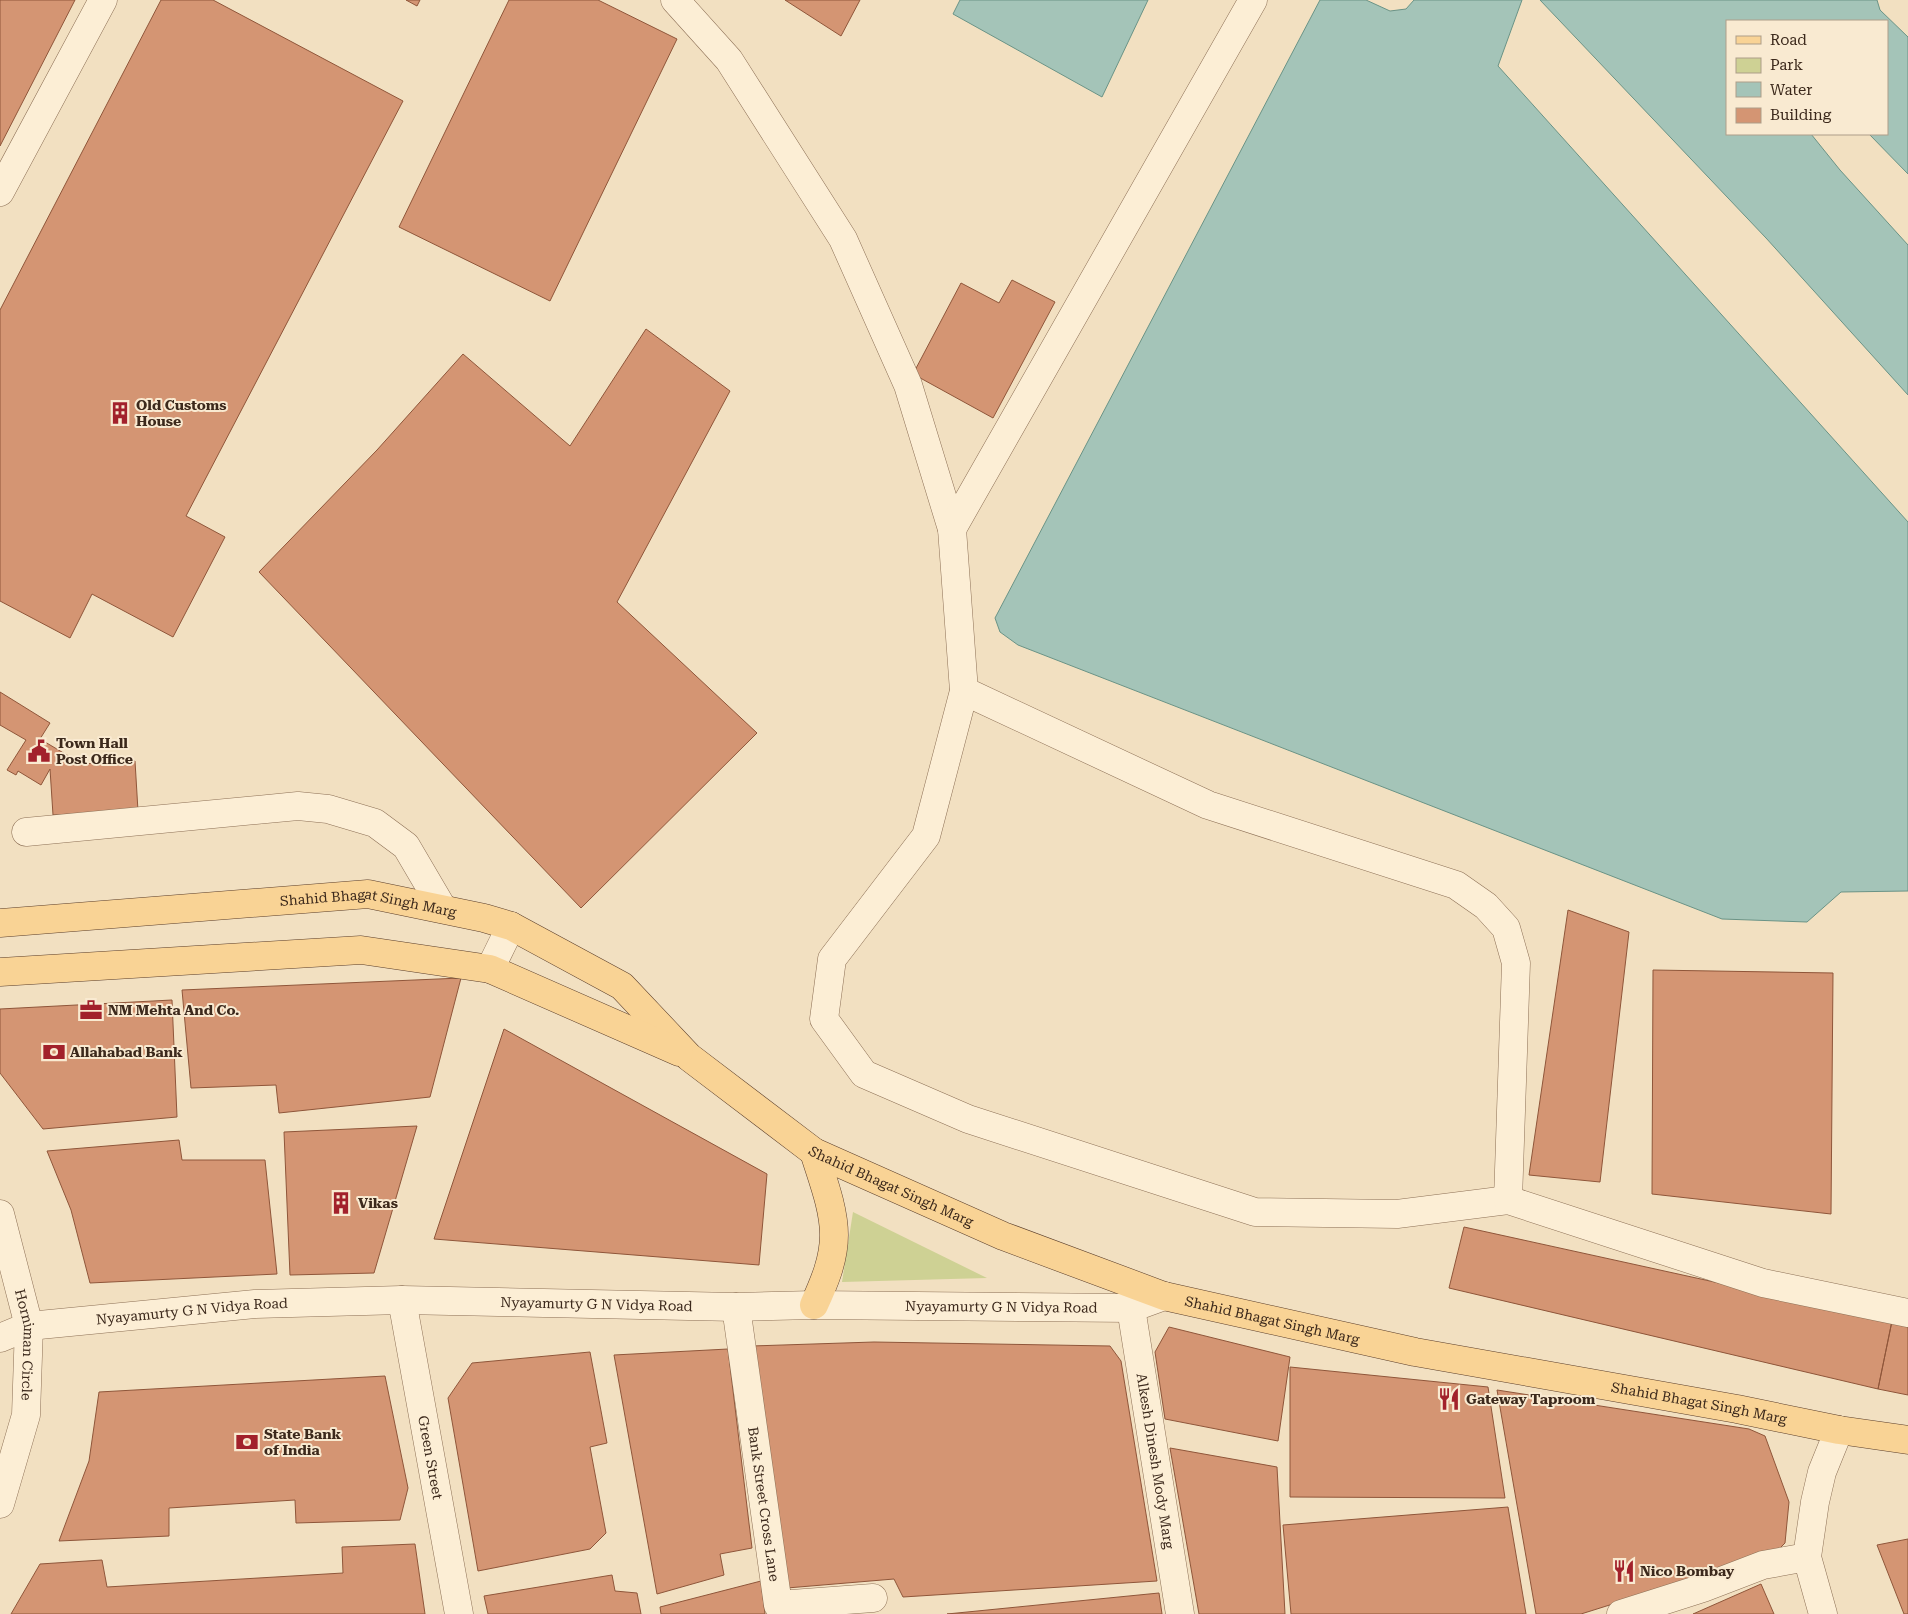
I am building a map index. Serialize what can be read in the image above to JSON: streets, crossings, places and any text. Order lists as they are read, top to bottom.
{
  "streets": {
    "main road": ["Shahid Bhagat Singh Marg"],
    "street": [
      "Nyayamurty G N Vidya Road",
      "Horniman Circle",
      "Green Street",
      "Alkesh Dinesh Mody Marg",
      "Bank Street Cross Lane"
    ]
  },
  "crossings": [
    ["Shahid Bhagat Singh Marg", "Nyayamurty G N Vidya Road"],
    ["Nyayamurty G N Vidya Road", "Horniman Circle"],
    ["Nyayamurty G N Vidya Road", "Green Street"],
    ["Nyayamurty G N Vidya Road", "Alkesh Dinesh Mody Marg"],
    ["Nyayamurty G N Vidya Road", "Bank Street Cross Lane"]
  ],
  "places": {
    "building": ["Old Customs House", "Vikas"],
    "public building": ["Town Hall Post Office"],
    "office": ["NM Mehta And Co."],
    "bank": ["Allahabad Bank", "State Bank of India"],
    "restaurant": ["Gateway Taproom", "Nico Bombay"]
  },
  "legend": [
    "Road",
    "Park",
    "Water",
    "Building"
  ]
}
